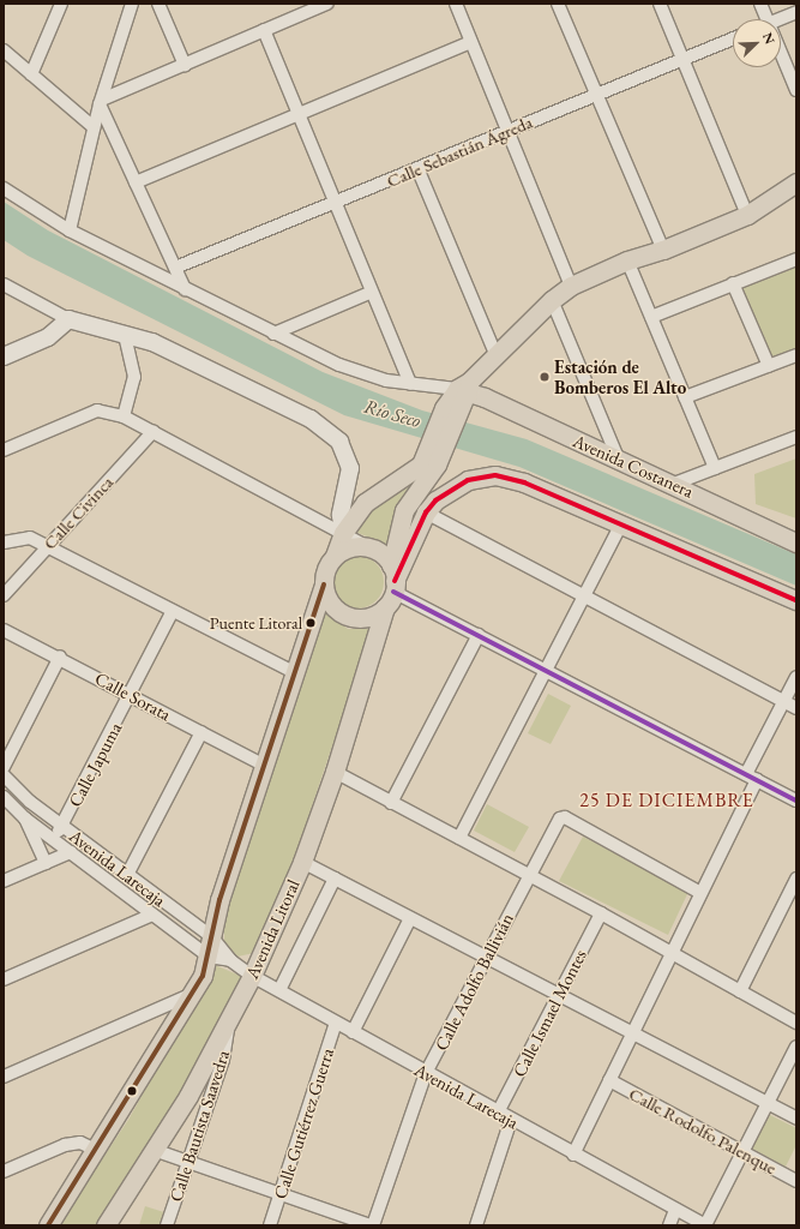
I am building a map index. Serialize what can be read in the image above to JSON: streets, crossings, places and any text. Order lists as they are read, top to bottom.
{
  "streets": {
    "main road": ["Avenida Costanera", "Avenida Litoral"],
    "street": [
      "Calle Sebastián Ágreda",
      "Calle Civinca",
      "Calle Sorata",
      "Calle Japuma",
      "Avenida Larecaja",
      "Calle Adolfo Ballivián",
      "Calle Ismael Montes",
      "Calle Gutiérrez Guerra",
      "Calle Bautista Saavedra",
      "Calle Rodolfo Palenque"
    ]
  },
  "crossings": [
    ["Calle Sorata", "Calle Japuma"],
    ["Calle Japuma", "Avenida Larecaja"],
    ["Avenida Larecaja", "Avenida Litoral"],
    ["Avenida Larecaja", "Calle Adolfo Ballivián"],
    ["Avenida Larecaja", "Calle Ismael Montes"],
    ["Avenida Larecaja", "Calle Gutiérrez Guerra"],
    ["Avenida Litoral", "Calle Bautista Saavedra"]
  ],
  "districts": ["25 DE DICIEMBRE"],
  "water": ["Río Seco"],
  "places": ["Estación de Bomberos El Alto", "Puente Litoral"],
  "north": "top right"
}
